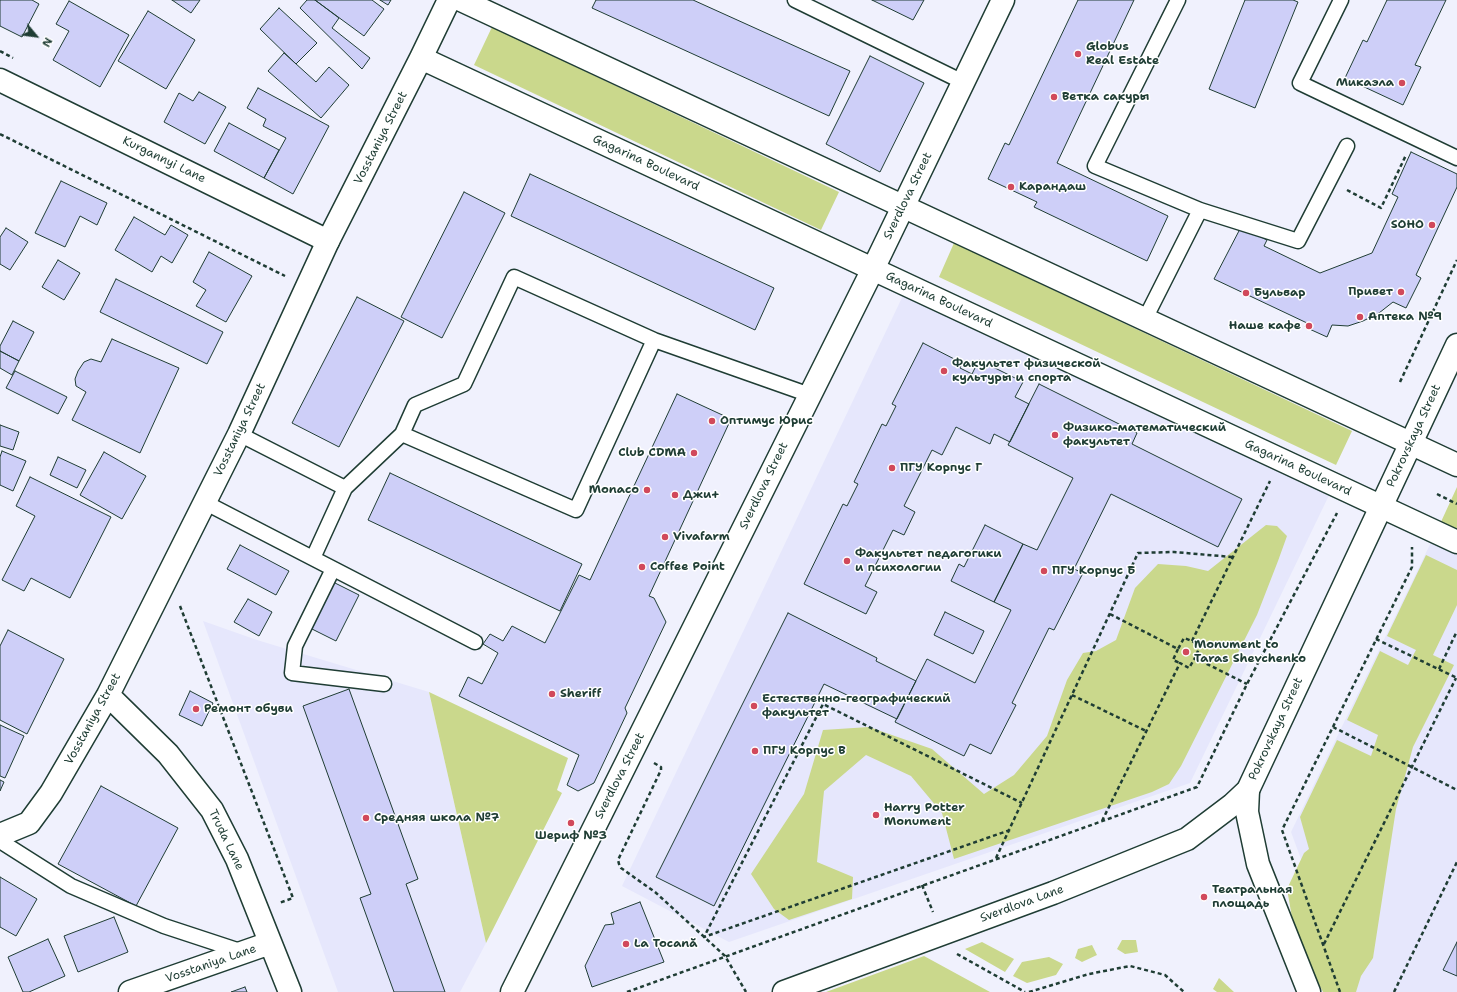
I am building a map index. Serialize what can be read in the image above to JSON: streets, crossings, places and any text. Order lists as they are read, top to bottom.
{
  "streets": {
    "street": [
      "Vosstaniya Street",
      "Kurgannyi Lane",
      "Gagarina Boulevard",
      "Sverdlova Street",
      "Pokrovskaya Street",
      "Truda Lane",
      "Sverdlova Lane",
      "Vosstaniya Lane"
    ]
  },
  "crossings": [
    ["Vosstaniya Street", "Kurgannyi Lane"],
    ["Vosstaniya Street", "Gagarina Boulevard"],
    ["Vosstaniya Street", "Truda Lane"],
    ["Gagarina Boulevard", "Sverdlova Street"],
    ["Gagarina Boulevard", "Pokrovskaya Street"],
    ["Pokrovskaya Street", "Sverdlova Lane"],
    ["Truda Lane", "Vosstaniya Lane"]
  ],
  "places": [
    "Globus Real Estate",
    "Микаэла",
    "Ветка сакуры",
    "Карандаш",
    "SOHO",
    "Привет",
    "Бульвар",
    "Аптекa №9",
    "Наше кафе",
    "Факультет физической культуры и спорта",
    "Оптимус Юрис",
    "Физико-математический факультет",
    "Club CDMA",
    "ПГУ Корпус Г",
    "Monaco",
    "Джи+",
    "Vivafarm",
    "Факультет педагогики и психологии",
    "Coffee Point",
    "ПГУ Корпус Б",
    "Monument to Taras Shevchenko",
    "Sheriff",
    "Естественно-географический факультет",
    "Ремонт обуви",
    "ПГУ Корпус В",
    "Harry Potter Monument",
    "Средняя школа №7",
    "Шериф №3",
    "Театральная площадь",
    "La Tocană"
  ],
  "north": "bottom right"
}
